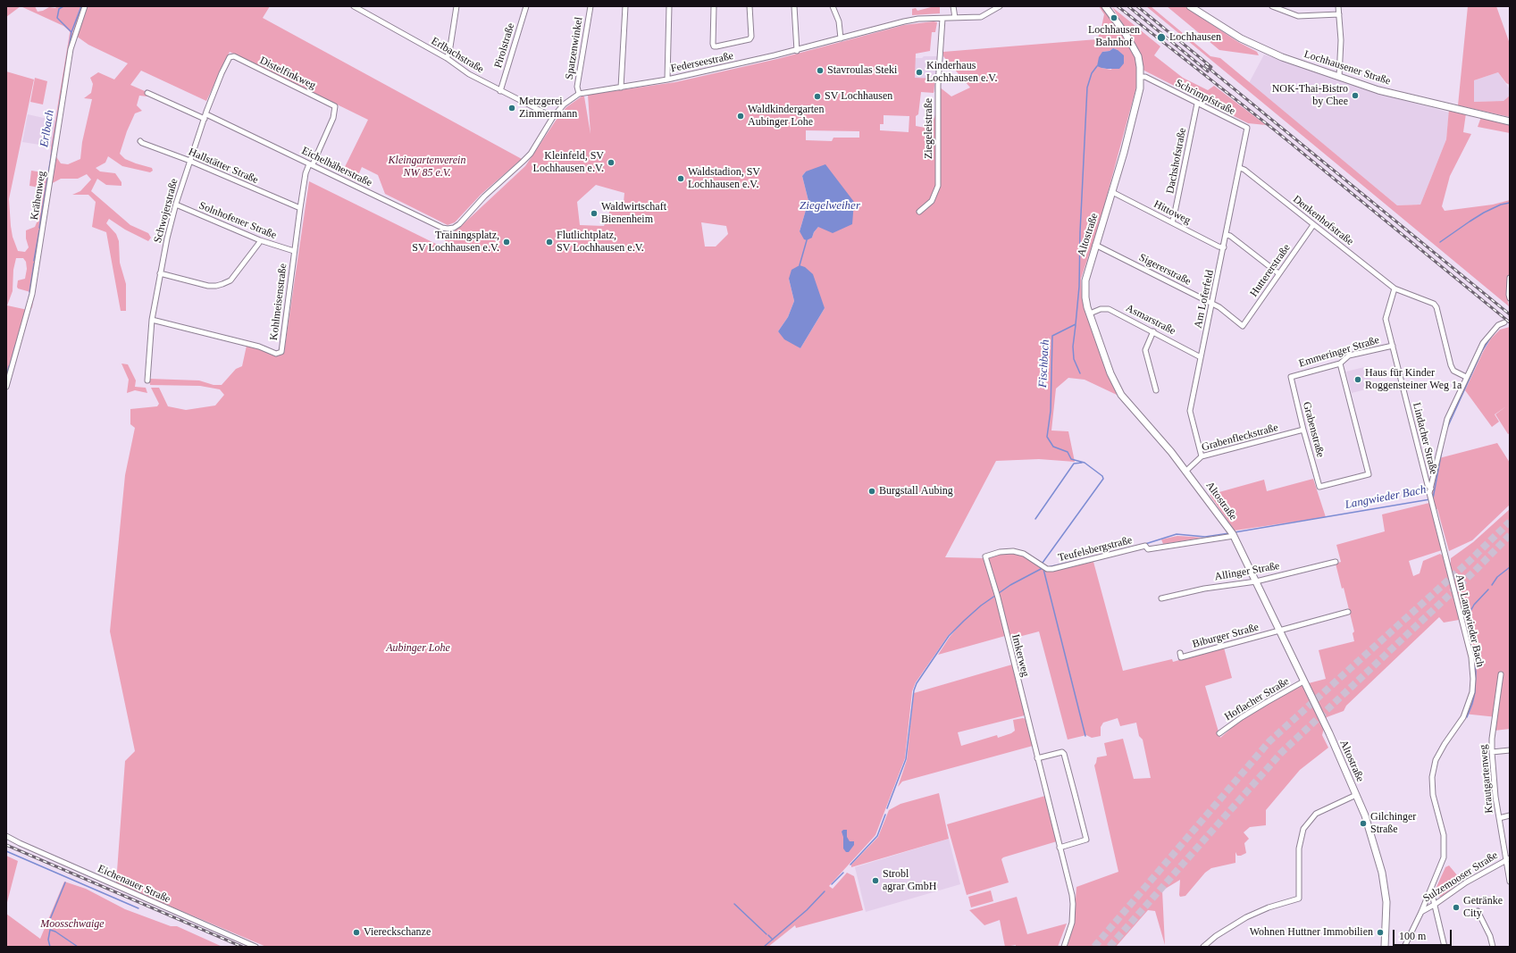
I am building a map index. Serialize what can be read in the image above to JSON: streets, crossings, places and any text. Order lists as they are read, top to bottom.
{
  "streets": {
    "main road": ["Lochhausener Straße", "Altostraße"],
    "street": [
      "Pirolstraße",
      "Spatzenwinkel",
      "Erlbachstraße",
      "Federseestraße",
      "Distelfinkweg",
      "Schrimpfstraße",
      "Ziegeleistraße",
      "Dachshofstraße",
      "Hallstätter Straße",
      "Eichelhäherstraße",
      "Krähenweg",
      "Schwojerstraße",
      "Hittoweg",
      "Solnhofener Straße",
      "Denkenhofstraße",
      "Sigererstraße",
      "Huttererstraße",
      "Am Loferfeld",
      "Kohlmeisenstraße",
      "Asmarstraße",
      "Emmeringer Straße",
      "Grabenstraße",
      "Grabenfleckstraße",
      "Lindacher Straße",
      "Teufelsbergstraße",
      "Allinger Straße",
      "Am Langwieder Bach",
      "Biburger Straße",
      "Imkerweg",
      "Hoflacher Straße",
      "Krautgartenweg",
      "Sulzemooser Straße",
      "Eichenauer Straße"
    ]
  },
  "crossings": [
    ["Pirolstraße", "Erlbachstraße"],
    ["Spatzenwinkel", "Federseestraße"],
    ["Erlbachstraße", "Federseestraße"],
    ["Federseestraße", "Ziegeleistraße"],
    ["Federseestraße", "Eichelhäherstraße"],
    ["Distelfinkweg", "Schwojerstraße"],
    ["Distelfinkweg", "Kohlmeisenstraße"],
    ["Schrimpfstraße", "Dachshofstraße"],
    ["Schrimpfstraße", "Altostraße"],
    ["Schrimpfstraße", "Am Loferfeld"],
    ["Dachshofstraße", "Hittoweg"],
    ["Hallstätter Straße", "Schwojerstraße"],
    ["Hallstätter Straße", "Kohlmeisenstraße"],
    ["Eichelhäherstraße", "Schwojerstraße"],
    ["Eichelhäherstraße", "Kohlmeisenstraße"],
    ["Schwojerstraße", "Solnhofener Straße"],
    ["Schwojerstraße", "Kohlmeisenstraße"],
    ["Hittoweg", "Altostraße"],
    ["Hittoweg", "Am Loferfeld"],
    ["Solnhofener Straße", "Kohlmeisenstraße"],
    ["Denkenhofstraße", "Huttererstraße"],
    ["Denkenhofstraße", "Am Loferfeld"],
    ["Denkenhofstraße", "Lindacher Straße"],
    ["Denkenhofstraße", "Am Langwieder Bach"],
    ["Altostraße", "Sigererstraße"],
    ["Altostraße", "Asmarstraße"],
    ["Altostraße", "Grabenfleckstraße"],
    ["Altostraße", "Teufelsbergstraße"],
    ["Altostraße", "Allinger Straße"],
    ["Altostraße", "Biburger Straße"],
    ["Altostraße", "Hoflacher Straße"],
    ["Sigererstraße", "Huttererstraße"],
    ["Sigererstraße", "Am Loferfeld"],
    ["Am Loferfeld", "Asmarstraße"],
    ["Am Loferfeld", "Grabenfleckstraße"],
    ["Emmeringer Straße", "Grabenstraße"],
    ["Emmeringer Straße", "Lindacher Straße"],
    ["Grabenstraße", "Grabenfleckstraße"],
    ["Lindacher Straße", "Am Langwieder Bach"],
    ["Teufelsbergstraße", "Imkerweg"],
    ["Am Langwieder Bach", "Sulzemooser Straße"],
    ["Krautgartenweg", "Sulzemooser Straße"]
  ],
  "water": [
    "Erlbach",
    "Ziegelweiher",
    "Fischbach",
    "Langwieder Bach"
  ],
  "parks": ["Kleingartenverein NW 85 e.V.", "Aubinger Lohe", "Moosschwaige"],
  "places": [
    "Lochhausen Bahnhof",
    "Lochhausen",
    "Stavroulas Steki",
    "Kinderhaus Lochhausen e.V.",
    "NOK-Thai-Bistro by Chee",
    "SV Lochhausen",
    "Metzgerei Zimmermann",
    "Waldkindergarten Aubinger Lohe",
    "Kleinfeld, SV Lochhausen e.V.",
    "Waldstadion, SV Lochhausen e.V.",
    "Waldwirtschaft Bienenheim",
    "Trainingsplatz, SV Lochhausen e.V.",
    "Flutlichtplatz, SV Lochhausen e.V.",
    "Haus für Kinder Roggensteiner Weg 1a",
    "Burgstall Aubing",
    "Gilchinger Straße",
    "Strobl agrar GmbH",
    "Getränke City",
    "Viereckschanze",
    "Wohnen Huttner Immobilien"
  ],
  "scale_bar": "100 m"
}
